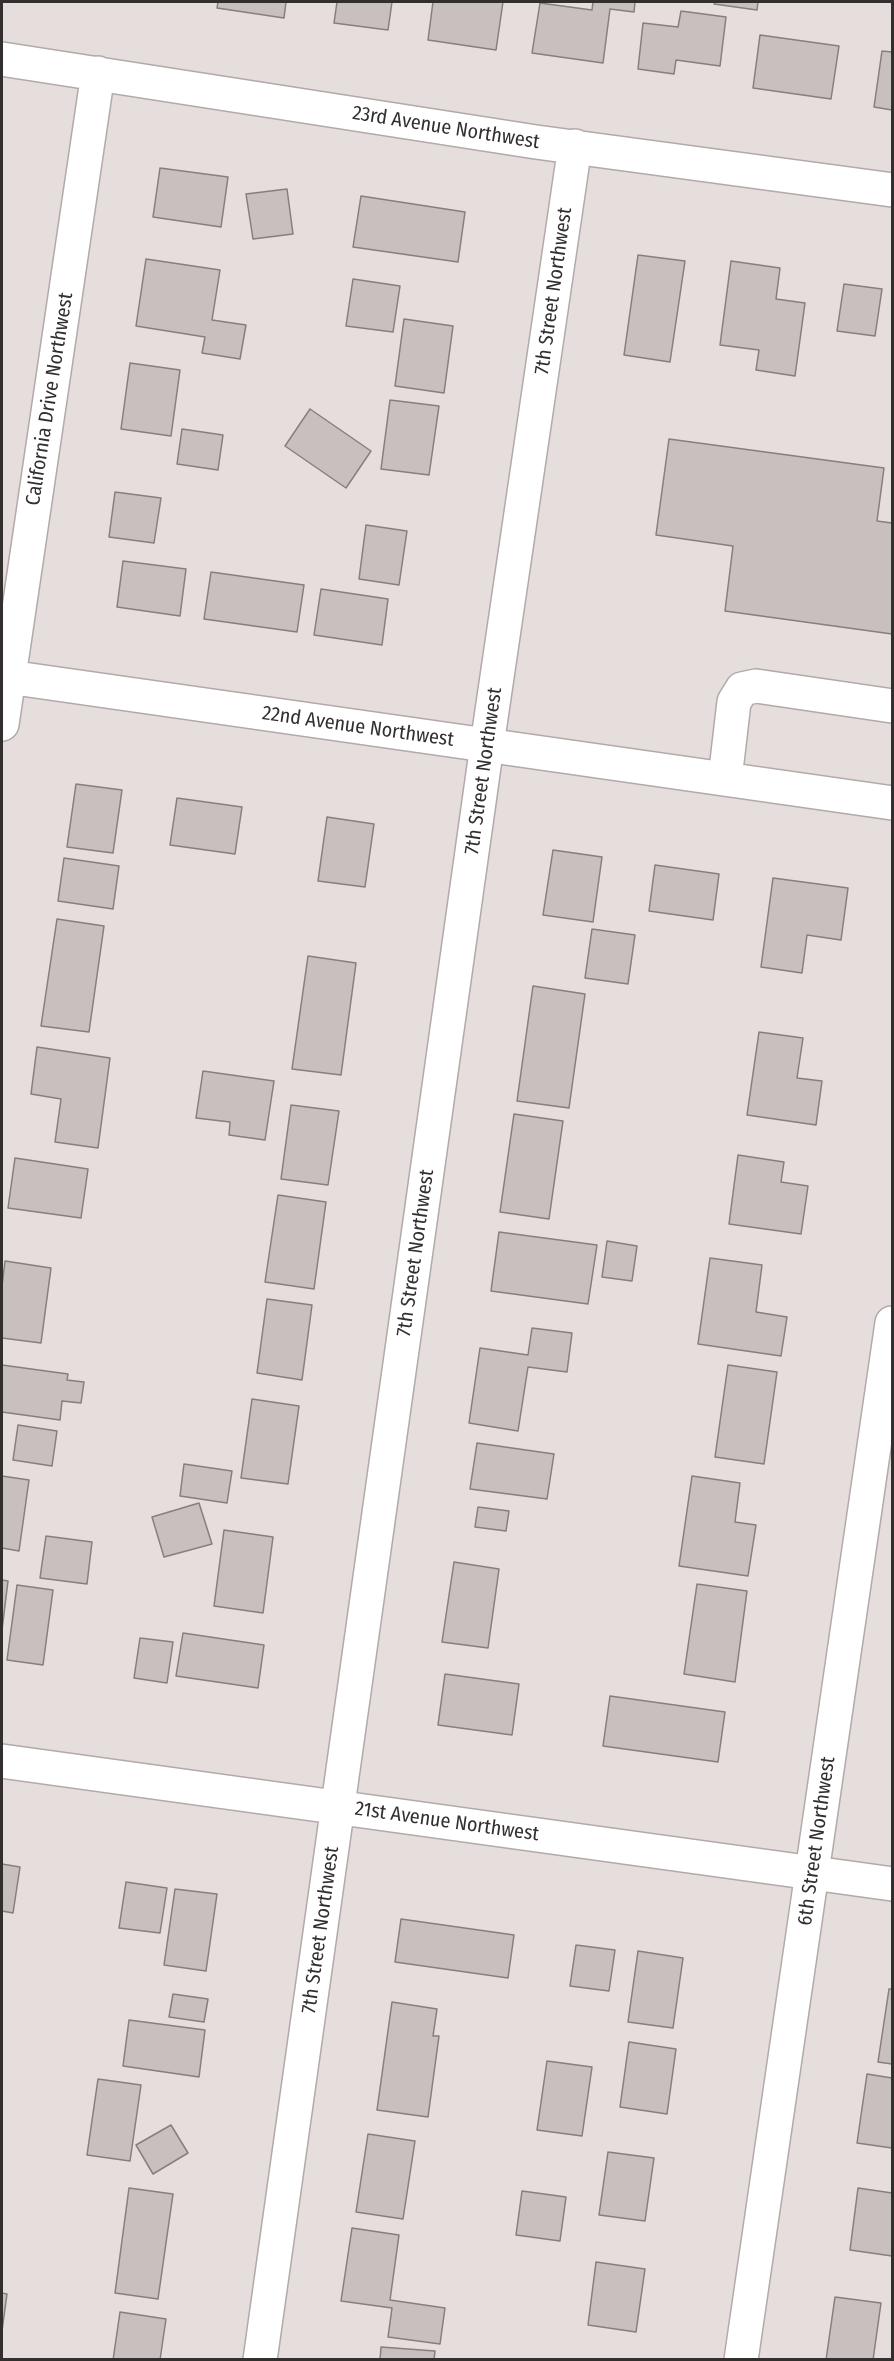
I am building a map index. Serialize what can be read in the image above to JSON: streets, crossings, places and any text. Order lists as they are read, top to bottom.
{
  "streets": {
    "street": [
      "23rd Avenue Northwest",
      "7th Street Northwest",
      "California Drive Northwest",
      "22nd Avenue Northwest",
      "21st Avenue Northwest",
      "6th Street Northwest"
    ]
  },
  "crossings": [
    ["23rd Avenue Northwest", "7th Street Northwest"],
    ["23rd Avenue Northwest", "California Drive Northwest"],
    ["7th Street Northwest", "22nd Avenue Northwest"],
    ["7th Street Northwest", "21st Avenue Northwest"],
    ["California Drive Northwest", "22nd Avenue Northwest"],
    ["21st Avenue Northwest", "6th Street Northwest"]
  ]
}
